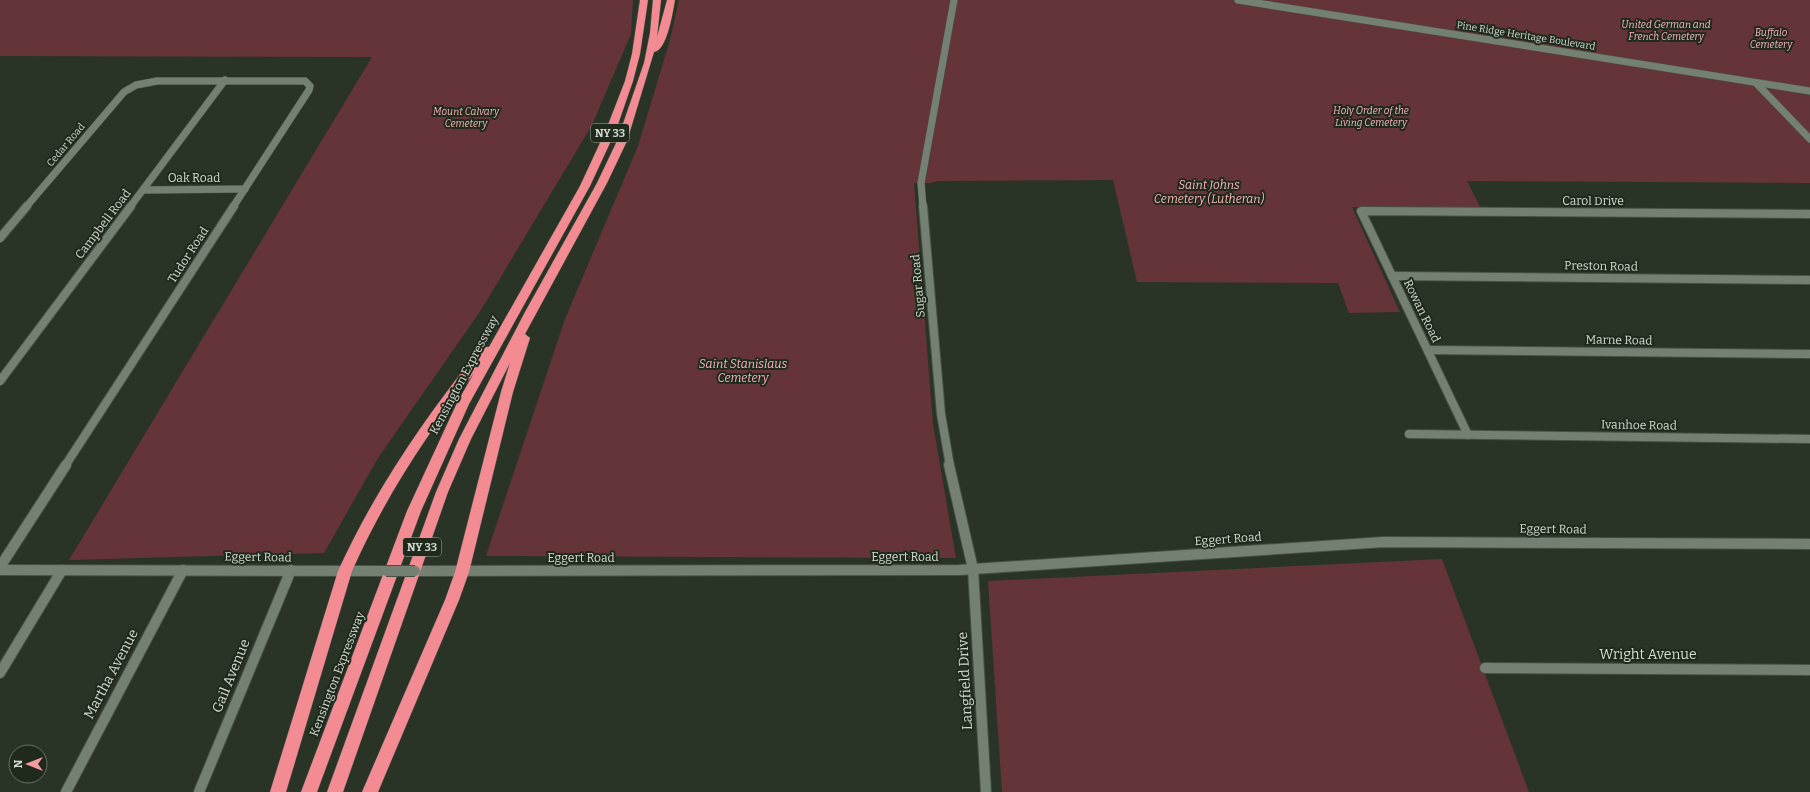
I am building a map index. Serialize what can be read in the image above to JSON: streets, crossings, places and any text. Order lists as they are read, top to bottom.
{
  "streets": {
    "highway": ["NY 33", "Kensington Expressway"],
    "street": [
      "Pine Ridge Heritage Boulevard",
      "Cedar Road",
      "Oak Road",
      "Carol Drive",
      "Campbell Road",
      "Tudor Road",
      "Preston Road",
      "Sugar Road",
      "Rowan Road",
      "Marne Road",
      "Ivanhoe Road",
      "Eggert Road",
      "Wright Avenue",
      "Martha Avenue",
      "Gail Avenue",
      "Langfield Drive"
    ]
  },
  "crossings": [
    ["Cedar Road", "Tudor Road"],
    ["Oak Road", "Campbell Road"],
    ["Oak Road", "Tudor Road"],
    ["Carol Drive", "Rowan Road"],
    ["Campbell Road", "Tudor Road"],
    ["Tudor Road", "Eggert Road"],
    ["Preston Road", "Rowan Road"],
    ["Sugar Road", "Eggert Road"],
    ["Sugar Road", "Langfield Drive"],
    ["Rowan Road", "Marne Road"],
    ["Rowan Road", "Ivanhoe Road"],
    ["Eggert Road", "Martha Avenue"],
    ["Eggert Road", "Gail Avenue"],
    ["Eggert Road", "Langfield Drive"]
  ],
  "parks": [
    "United German and French Cemetery",
    "Buffalo Cemetery",
    "Holy Order of the Living Cemetery",
    "Mount Calvary Cemetery",
    "Saint Johns Cemetery (Lutheran)",
    "Saint Stanislaus Cemetery"
  ],
  "north": "left"
}
